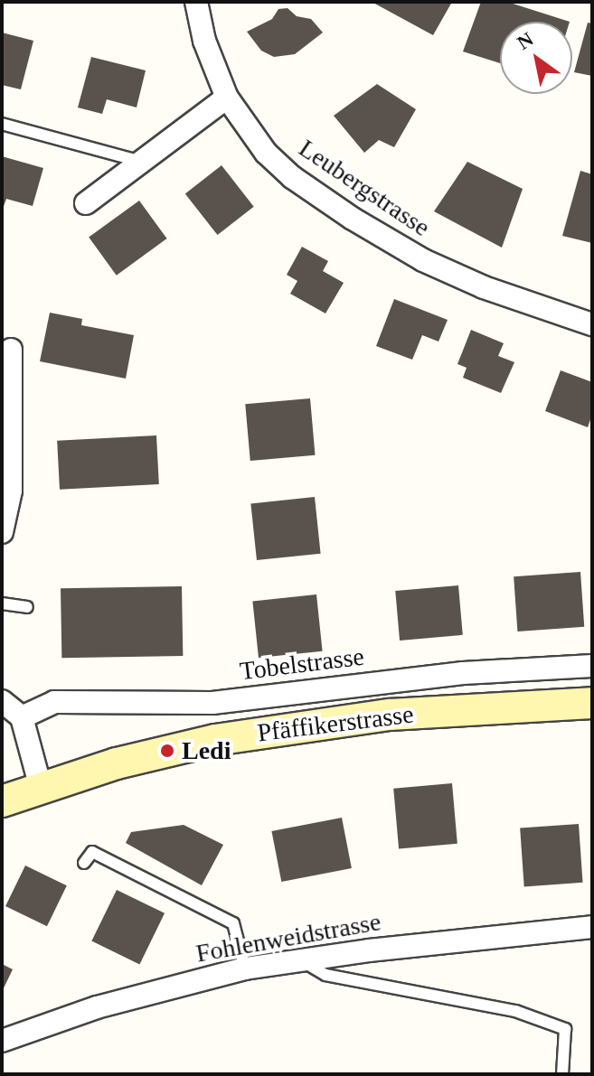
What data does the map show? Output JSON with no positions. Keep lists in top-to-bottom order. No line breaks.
{"streets":{"main road":["Pfäffikerstrasse"],"street":["Leubergstrasse","Tobelstrasse","Fohlenweidstrasse"]},"places":["Ledi"],"north":"top left"}
